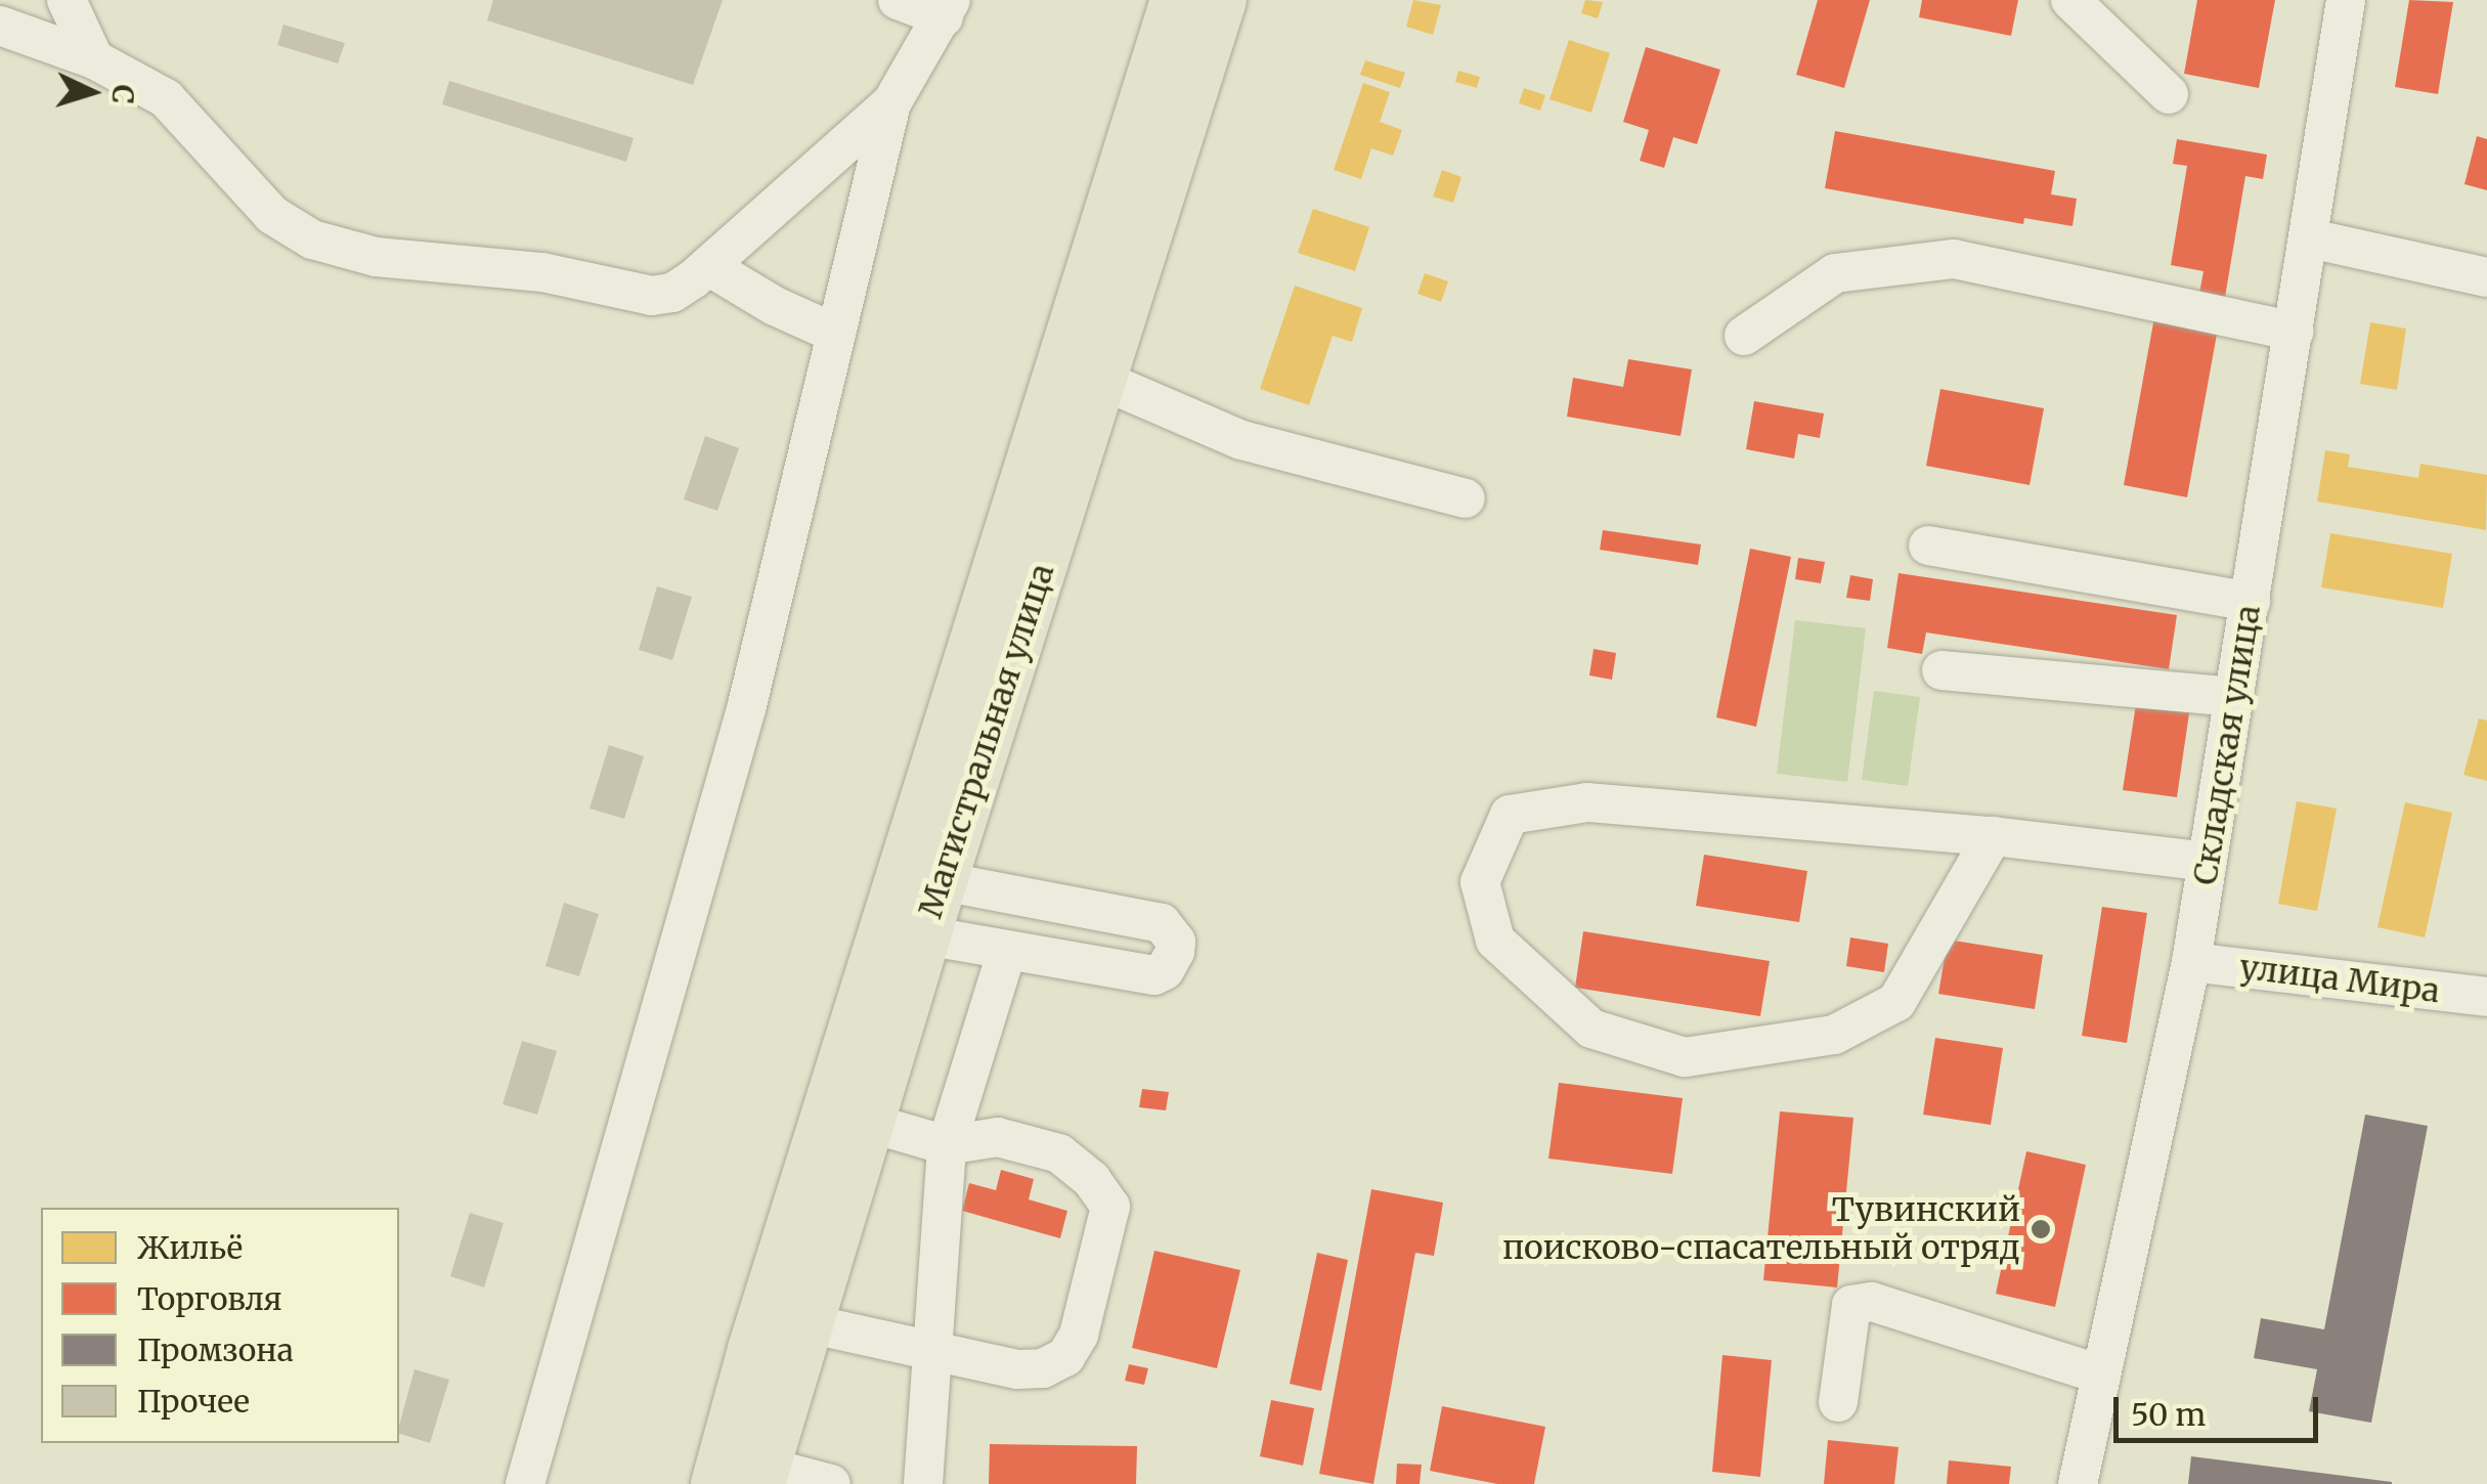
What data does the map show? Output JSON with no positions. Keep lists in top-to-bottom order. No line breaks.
{"streets":{"main road":["Магистральная улица"],"street":["Складская улица","улица Мира"]},"crossings":[["Складская улица","улица Мира"]],"places":["Тувинский поисково-спасательный отряд"],"legend":["Жильё","Торговля","Промзона","Прочее"],"scale_bar":"50 m","north":"right"}
